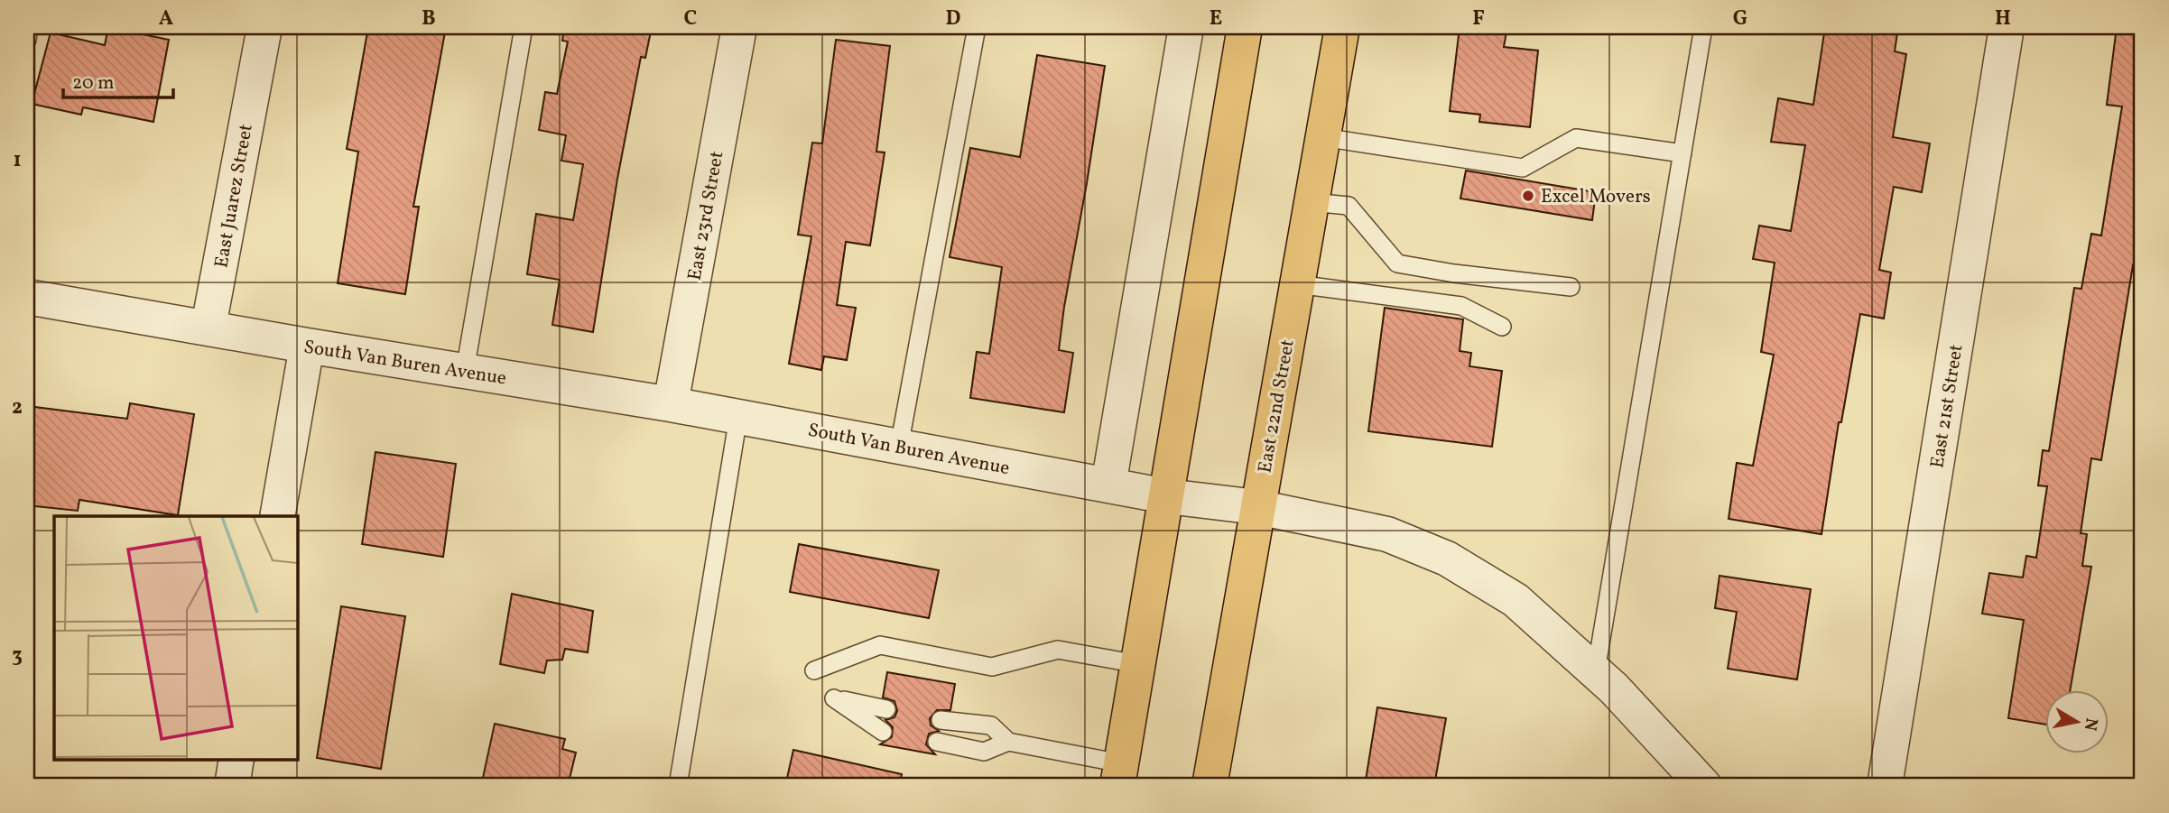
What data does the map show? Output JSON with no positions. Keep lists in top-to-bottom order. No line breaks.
{"streets":{"main road":["East 22nd Street"],"street":["East Juarez Street","East 23rd Street","South Van Buren Avenue","East 21st Street"]},"crossings":[["East Juarez Street","South Van Buren Avenue"],["East 23rd Street","South Van Buren Avenue"],["South Van Buren Avenue","East 22nd Street"]],"places":["Excel Movers"],"scale_bar":"20 m","north":"right","grid":{"columns":["A","B","C","D","E","F","G","H"],"rows":["1","2","3"]}}
